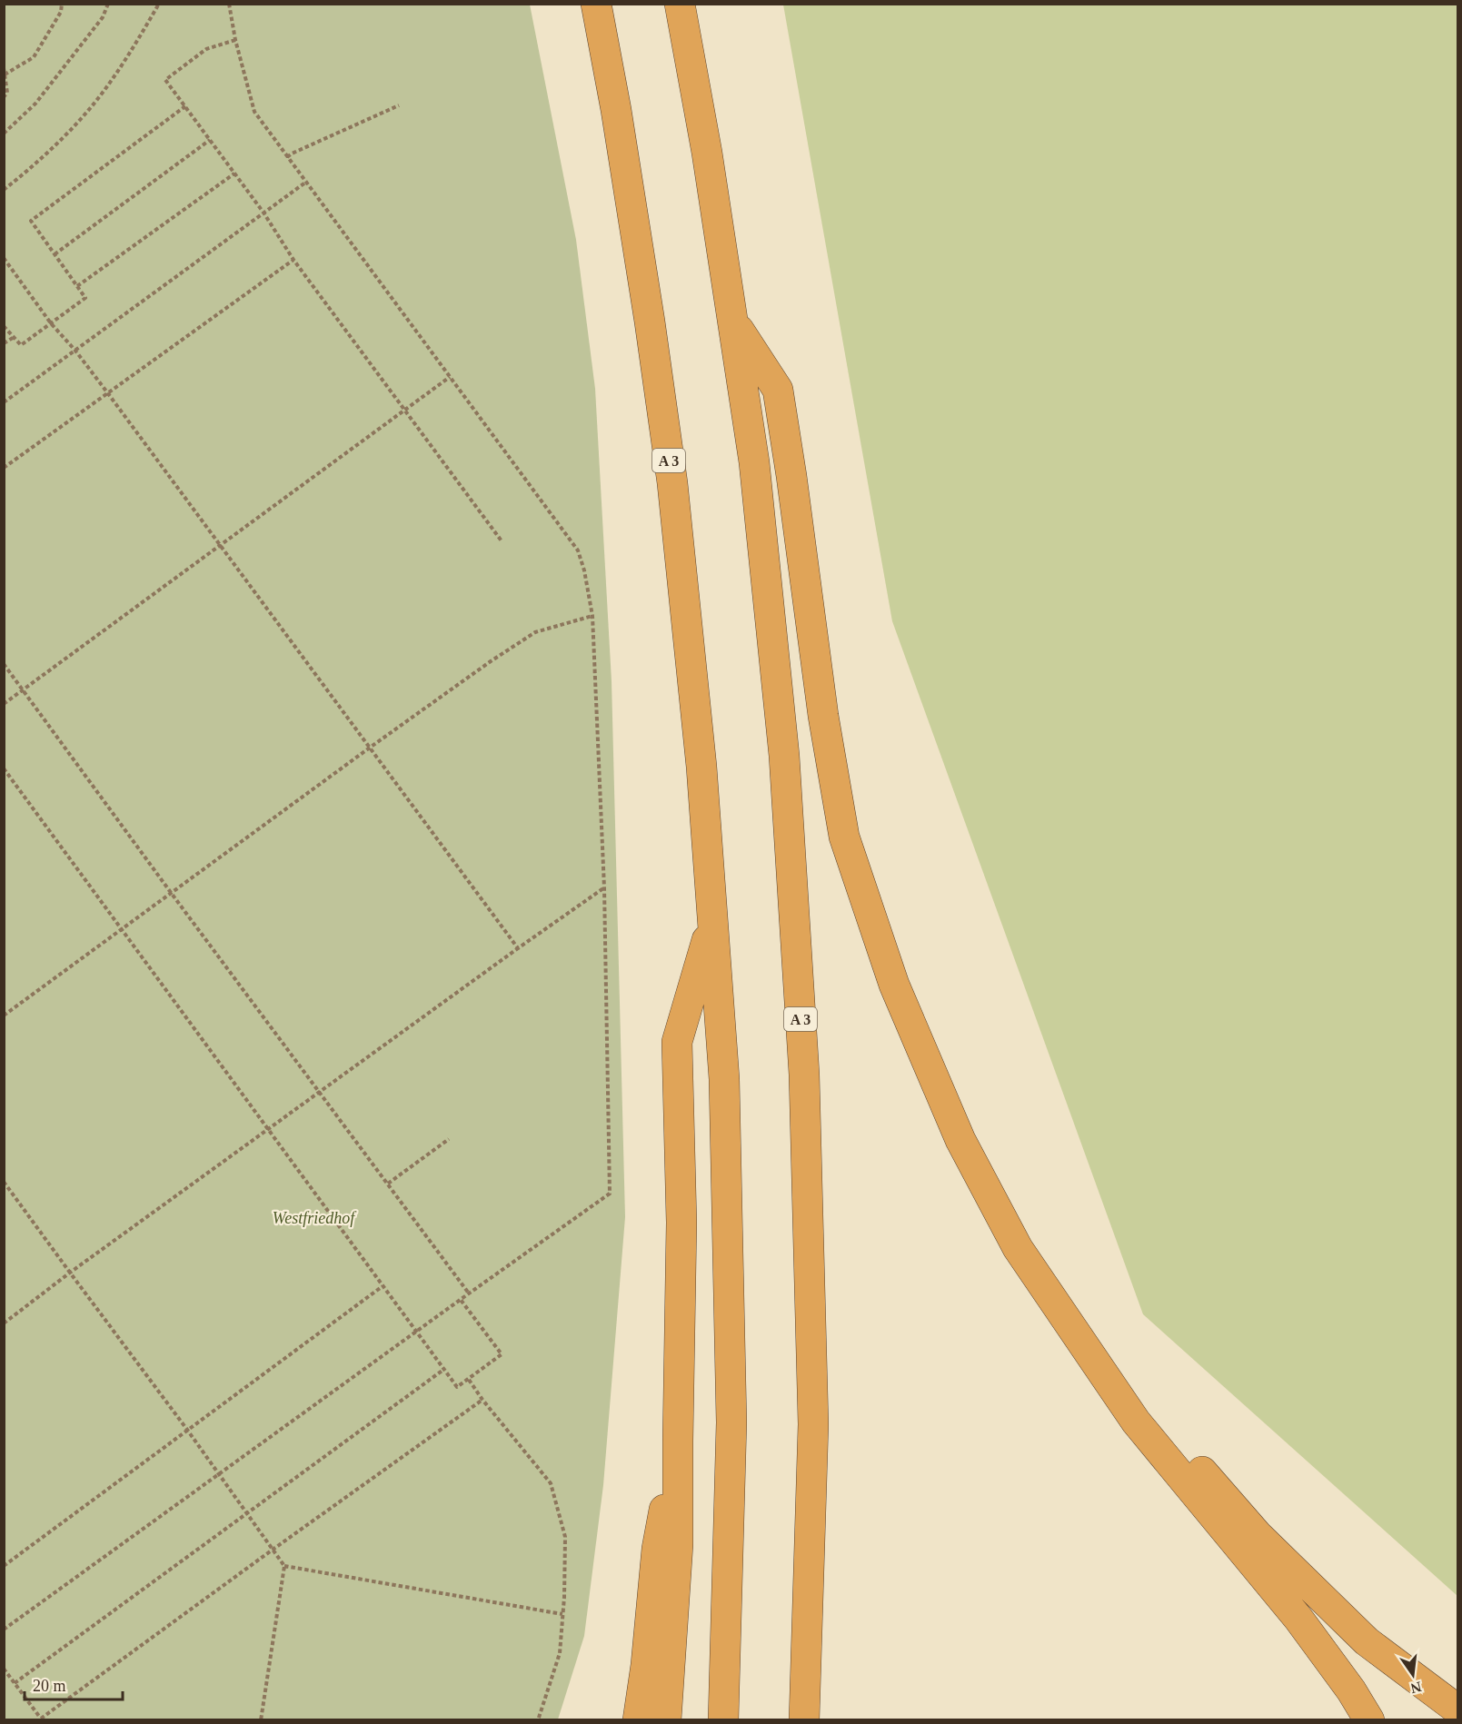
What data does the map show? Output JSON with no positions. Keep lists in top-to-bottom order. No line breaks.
{"streets":{"highway":["A 3"]},"parks":["Westfriedhof"],"scale_bar":"20 m","north":"bottom"}
